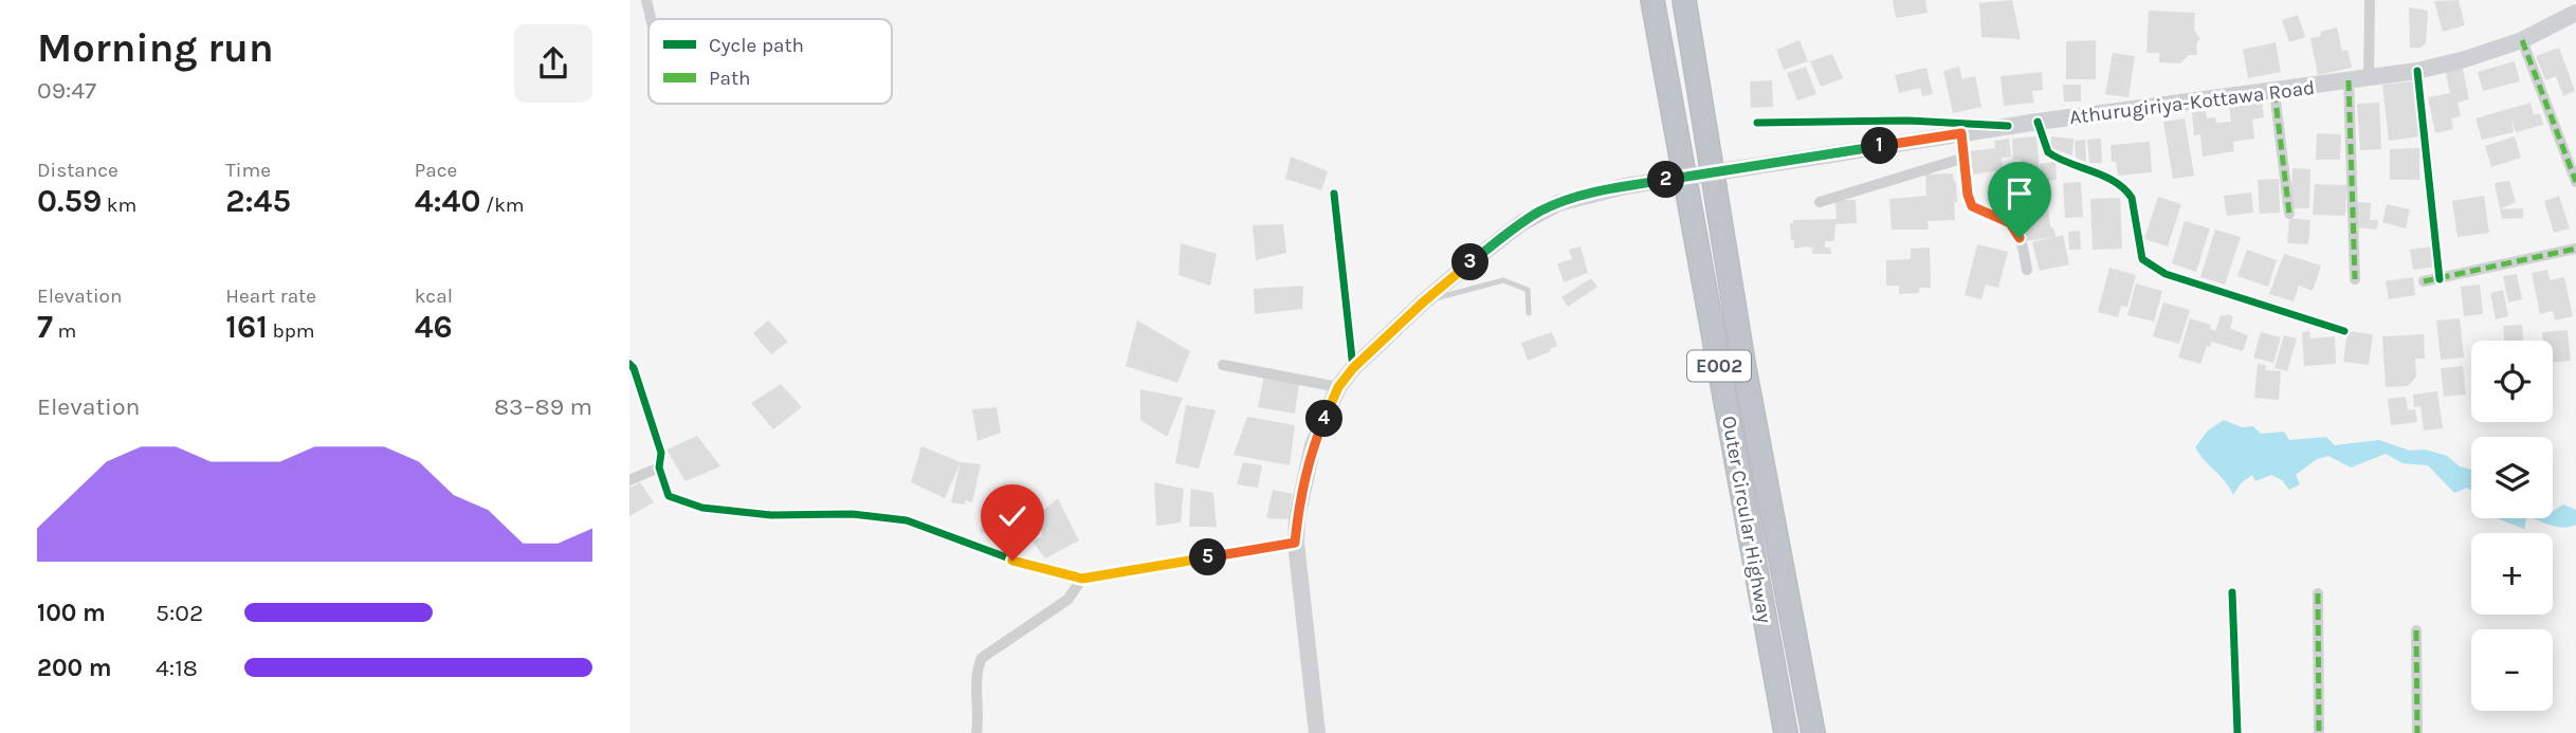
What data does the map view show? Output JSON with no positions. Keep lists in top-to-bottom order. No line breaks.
{"streets":{"highway":["E002","Outer Circular Highway"],"main road":["Athurugiriya-Kottawa Road"]},"legend":["Cycle path","Path"],"page":{"heading":["Morning run","09:47"],"stats":[["Distance","0.59 km"],["Time","2:45"],["Pace","4:40 /km"],["Elevation","7 m"],["Heart rate","161 bpm"],["kcal","46"]],"pins":["1","2","3","4","5"],"map_buttons":["+","−"],"chart":["Elevation","83–89 m"],"list":[{"name":"100 m","note":"5:02"},{"name":"200 m","note":"4:18"}]}}
